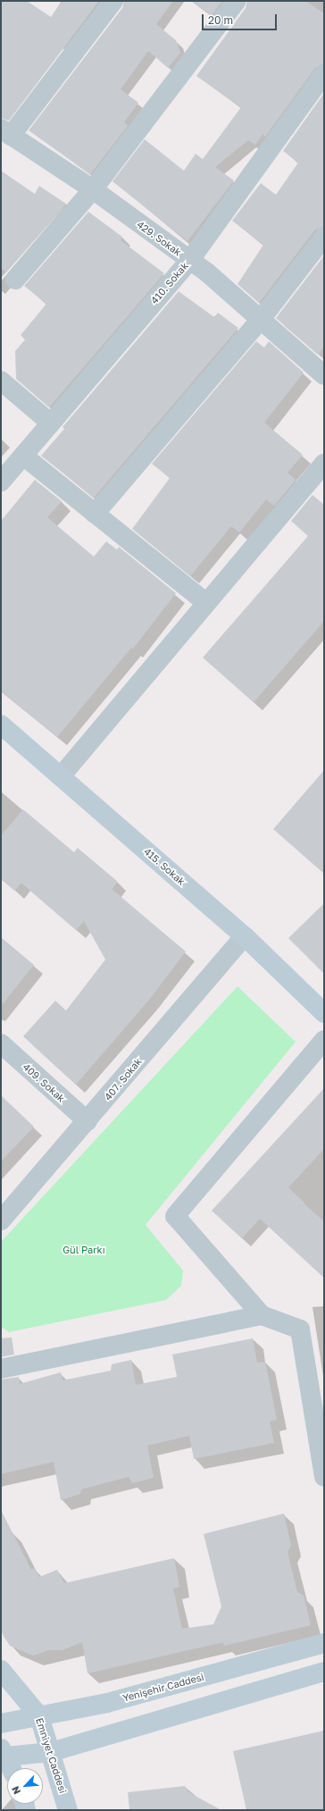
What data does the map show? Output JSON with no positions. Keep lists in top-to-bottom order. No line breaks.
{"streets":{"main road":["415. Sokak","Yenişehir Caddesi","Emniyet Caddesi"],"street":["429. Sokak","410. Sokak","407. Sokak","409. Sokak"]},"crossings":[["429. Sokak","410. Sokak"],["415. Sokak","407. Sokak"],["407. Sokak","409. Sokak"],["Yenişehir Caddesi","Emniyet Caddesi"]],"parks":["Gül Parkı"],"scale_bar":"20 m","north":"bottom left"}
